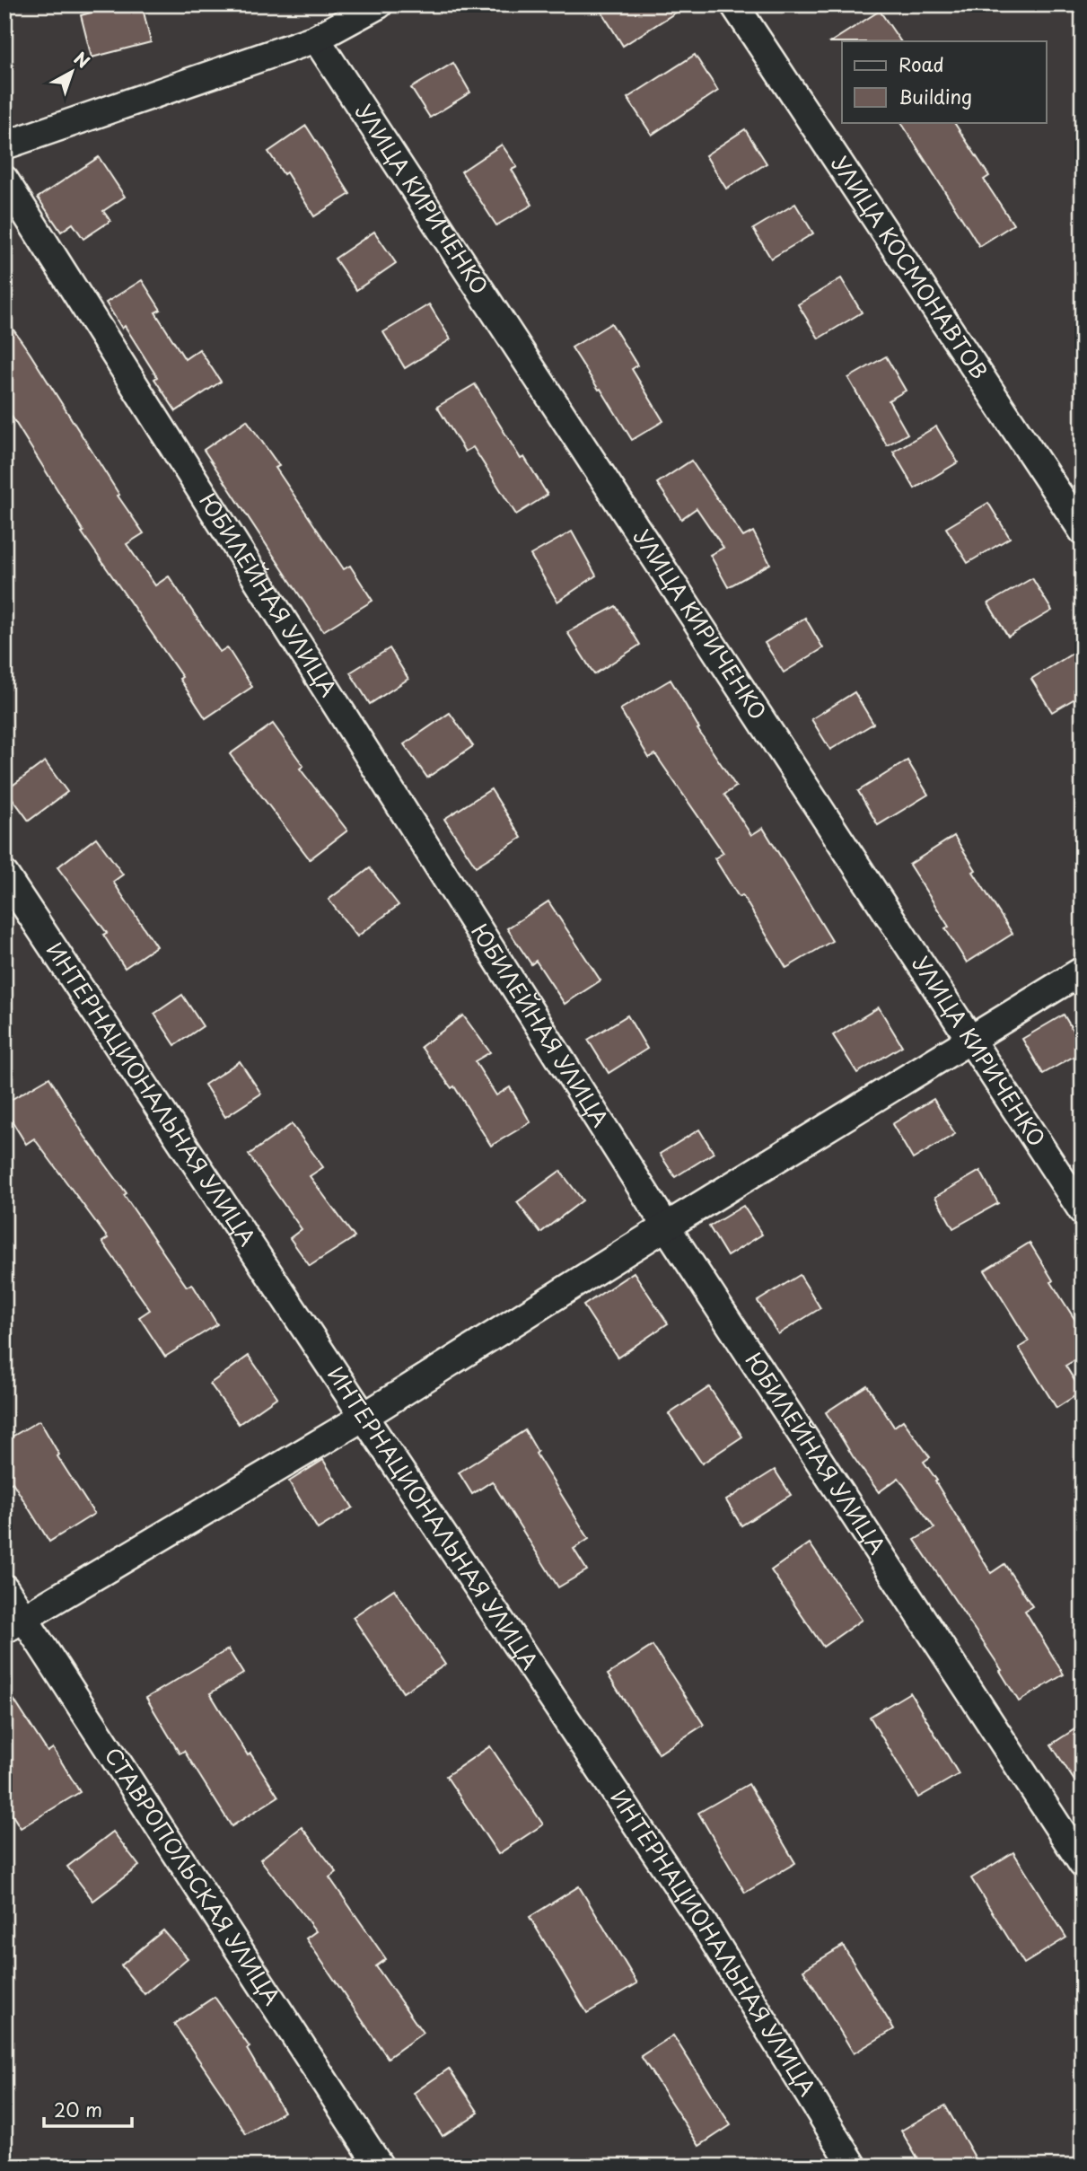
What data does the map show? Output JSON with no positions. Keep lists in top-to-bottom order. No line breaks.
{"streets":{"street":["УЛИЦА КИРИЧЕНКО","УЛИЦА КОСМОНАВТОВ","ЮБИЛЕЙНАЯ УЛИЦА","ИНТЕРНАЦИОНАЛЬНАЯ УЛИЦА","СТАВРОПОЛЬСКАЯ УЛИЦА"]},"legend":["Road","Building"],"scale_bar":"20 m","north":"top right"}
